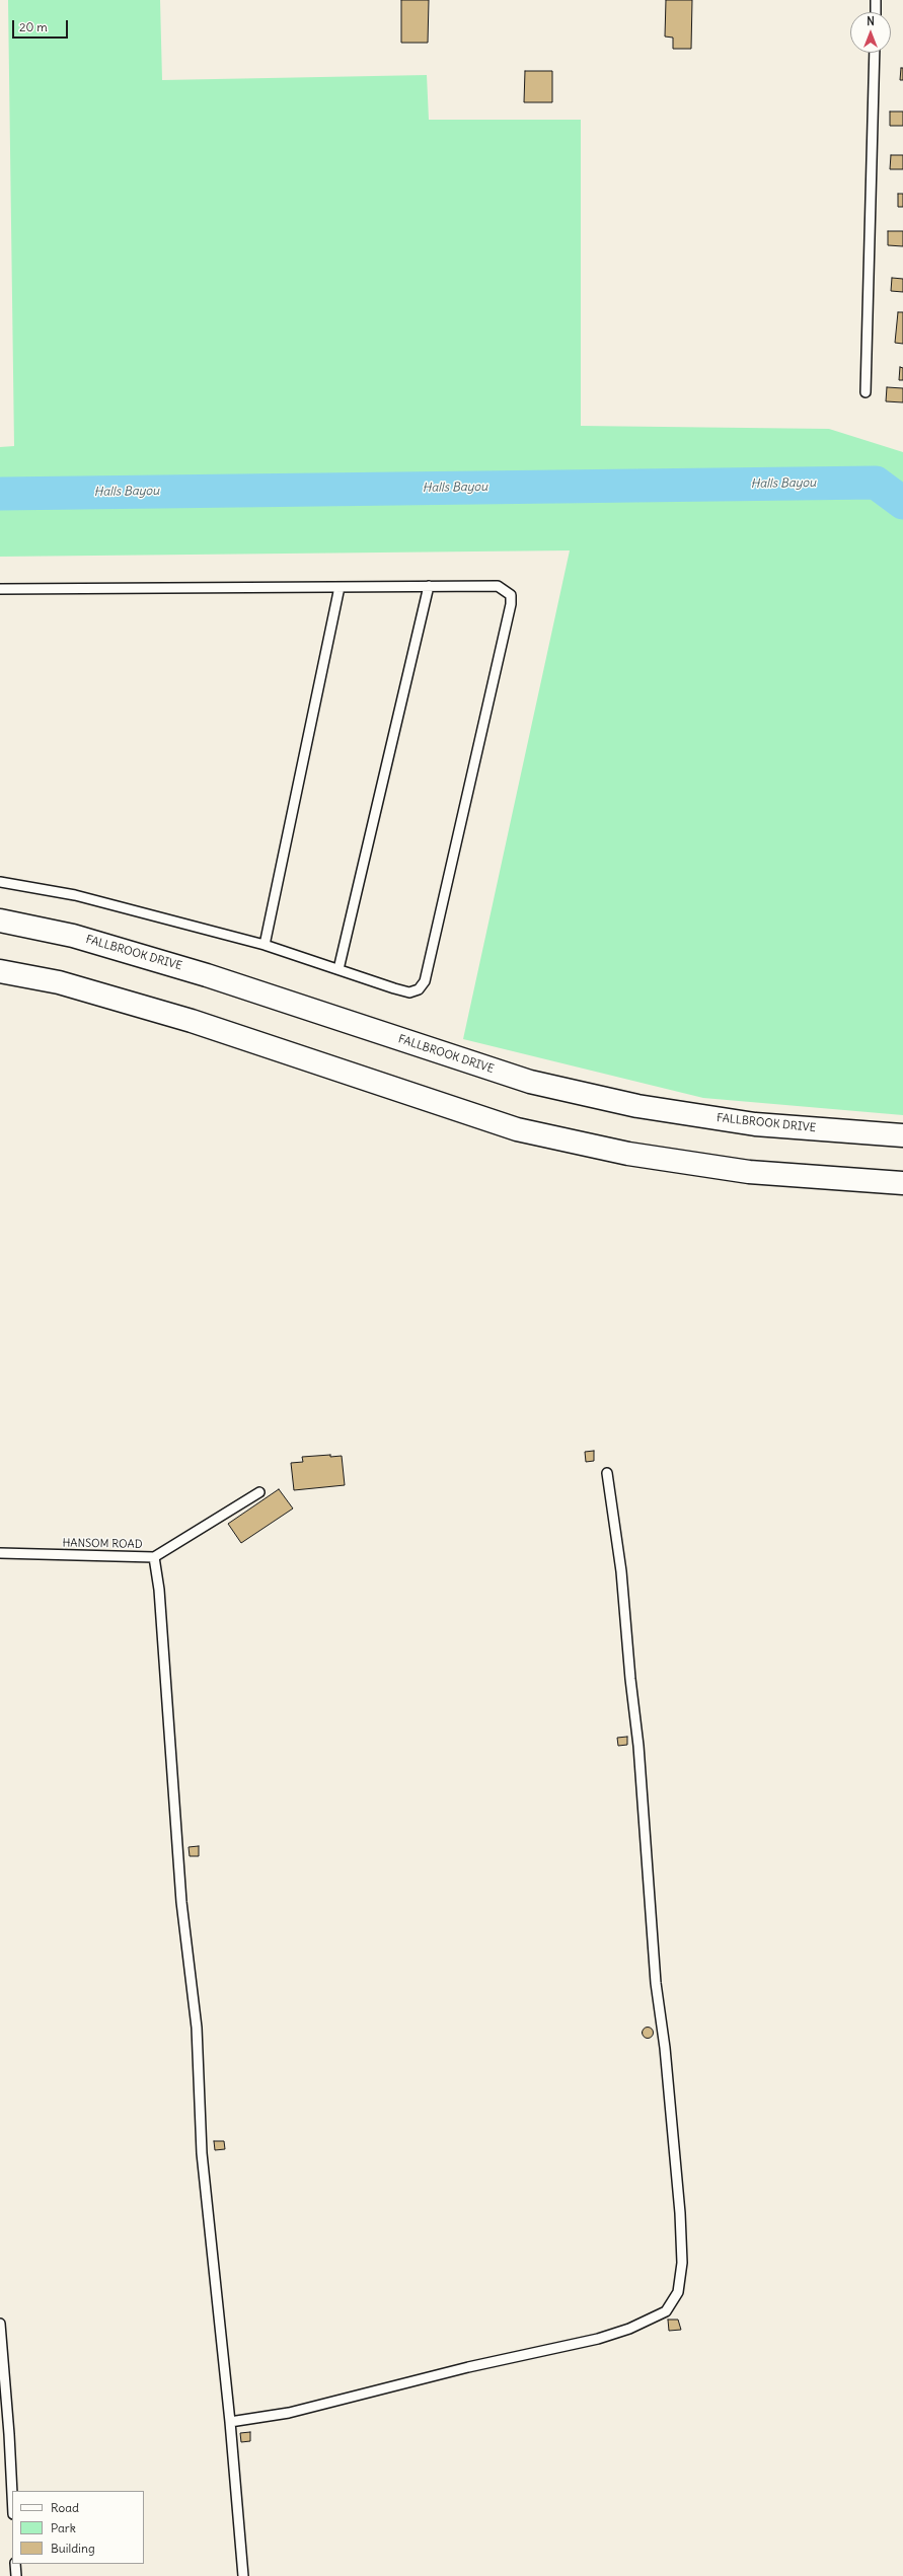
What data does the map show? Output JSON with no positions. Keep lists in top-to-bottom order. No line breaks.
{"streets":{"main road":["FALLBROOK DRIVE"],"lane":["HANSOM ROAD"]},"water":["Halls Bayou"],"legend":["Road","Park","Building"],"scale_bar":"20 m","north":"top"}
